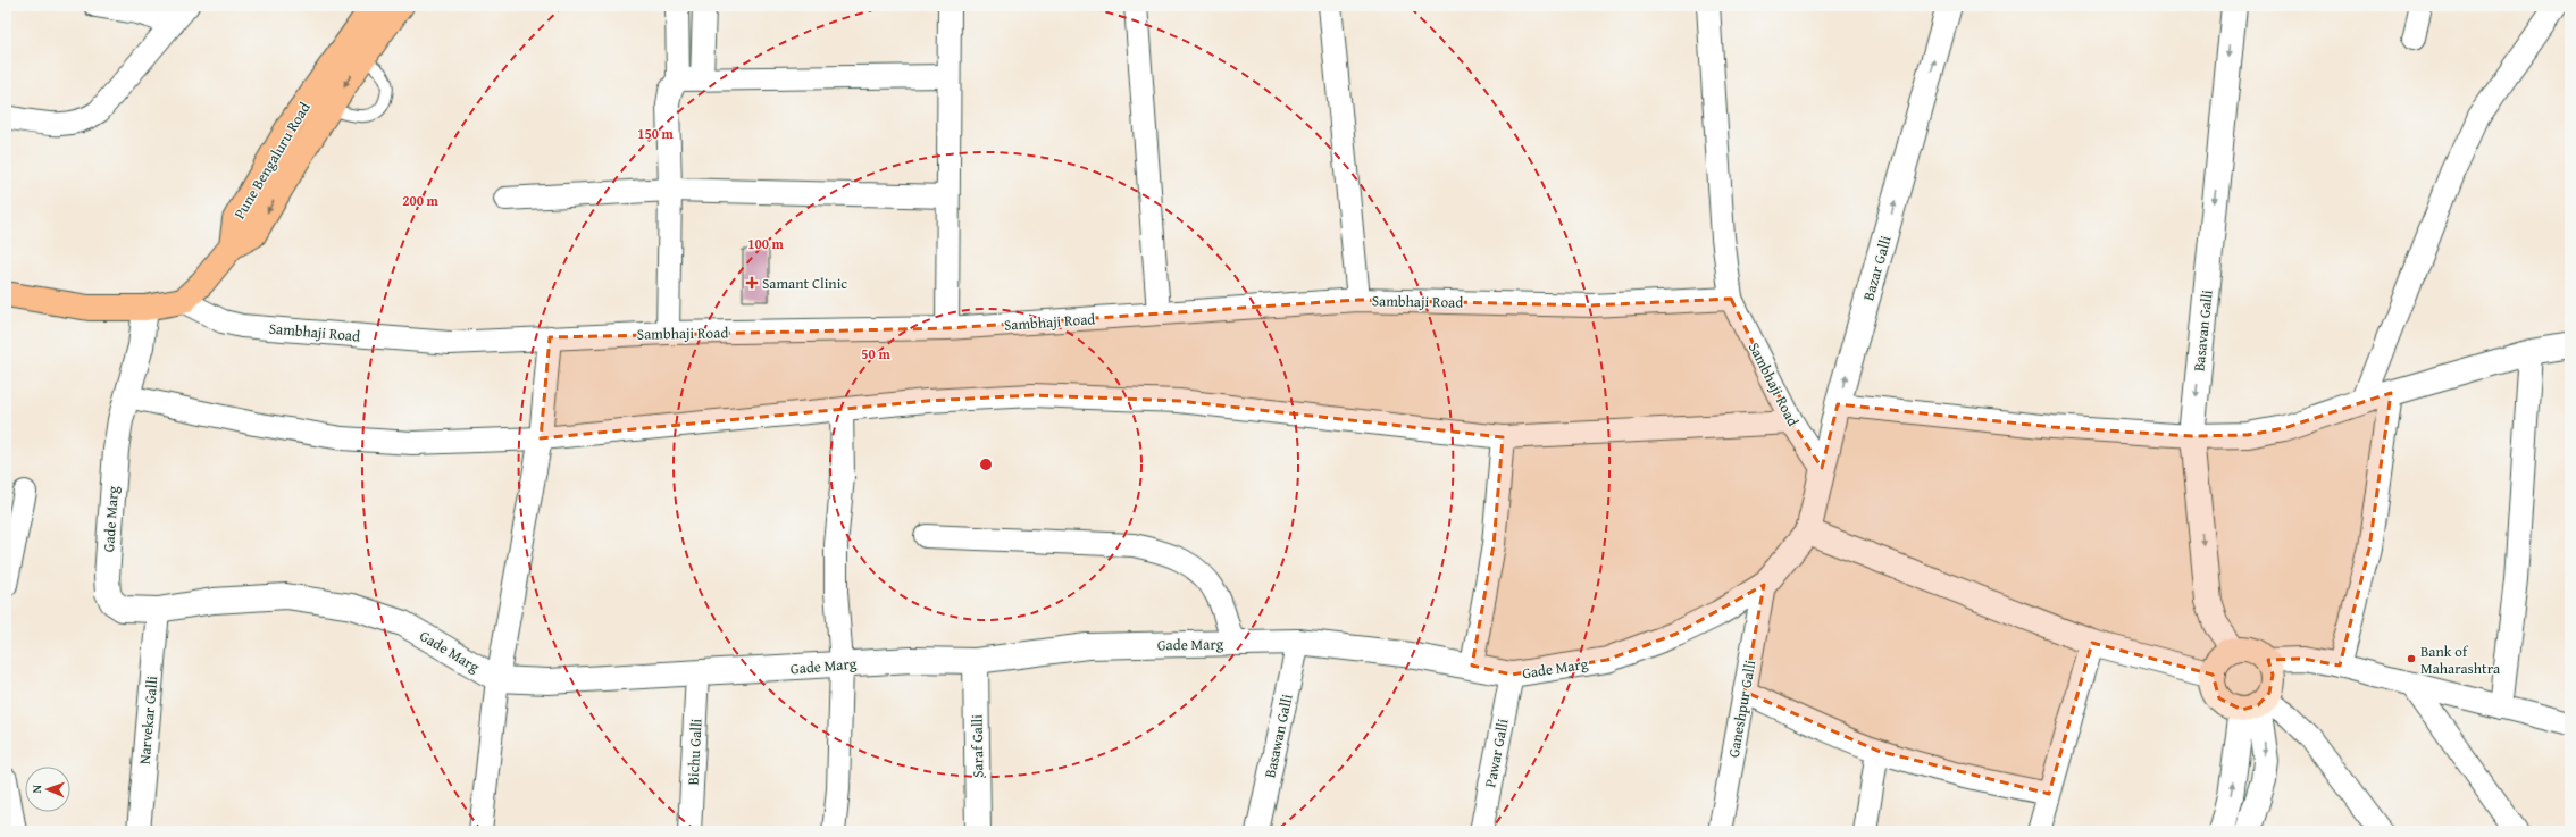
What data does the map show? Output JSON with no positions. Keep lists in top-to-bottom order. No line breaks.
{"streets":{"main road":["Pune Bengaluru Road"],"street":["Bazar Galli","Sambhaji Road","Basavan Galli","Gade Marg","Ganeshpur Galli","Narvekar Galli","Basawan Galli","Saraf Galli","Bichu Galli","Pawar Galli"]},"crossings":[["Bazar Galli","Sambhaji Road"],["Bazar Galli","Gade Marg"],["Gade Marg","Ganeshpur Galli"],["Gade Marg","Narvekar Galli"],["Gade Marg","Basawan Galli"],["Gade Marg","Saraf Galli"],["Gade Marg","Bichu Galli"],["Gade Marg","Pawar Galli"]],"places":{"health":["Samant Clinic"],"other":["Bank of Maharashtra"]},"north":"left","rings":["150 m","200 m","100 m","50 m"]}
